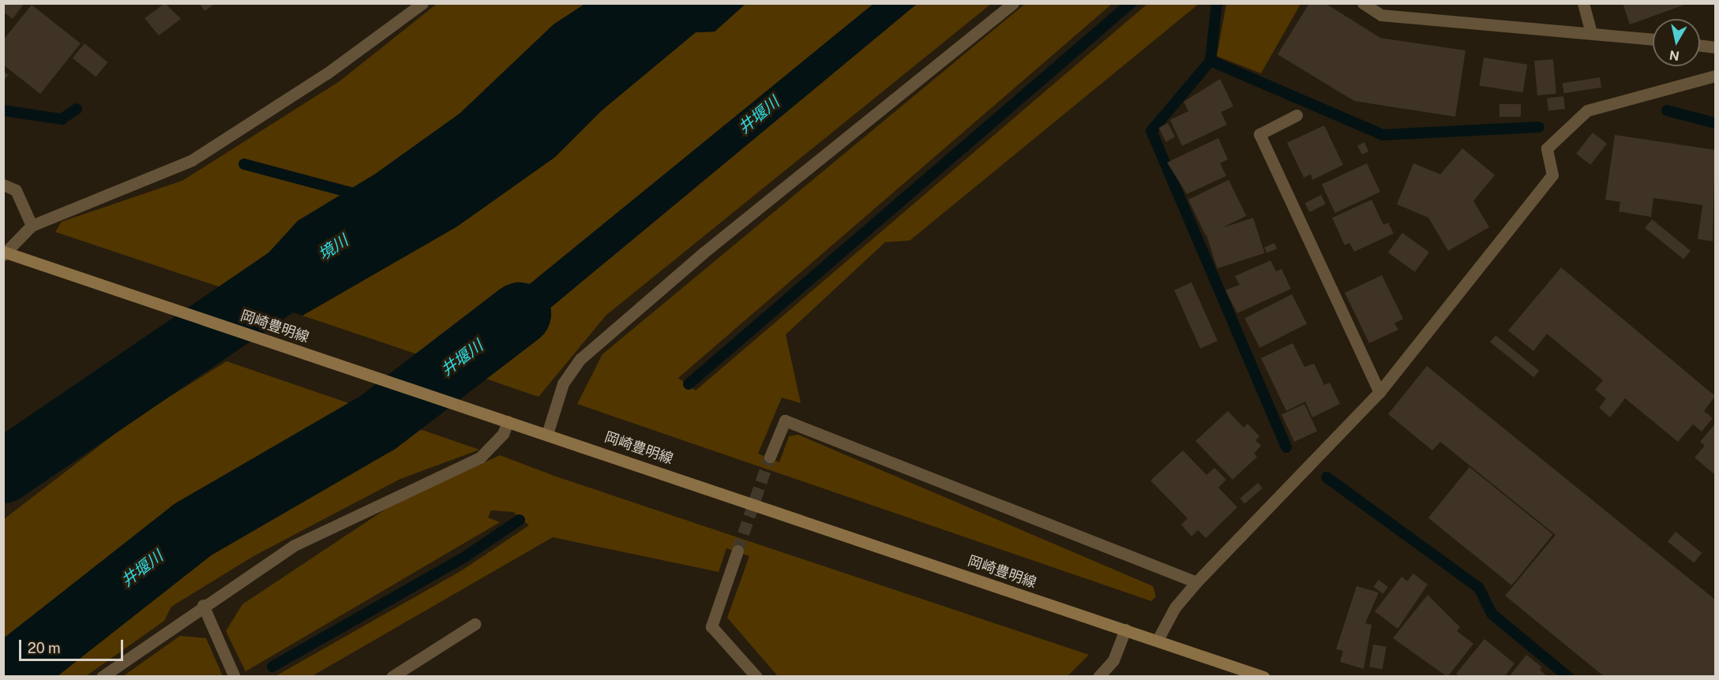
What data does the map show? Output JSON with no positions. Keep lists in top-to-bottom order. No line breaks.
{"streets":{"main road":["岡崎豊明線"]},"water":["井堰川","境川"],"scale_bar":"20 m","north":"bottom"}
